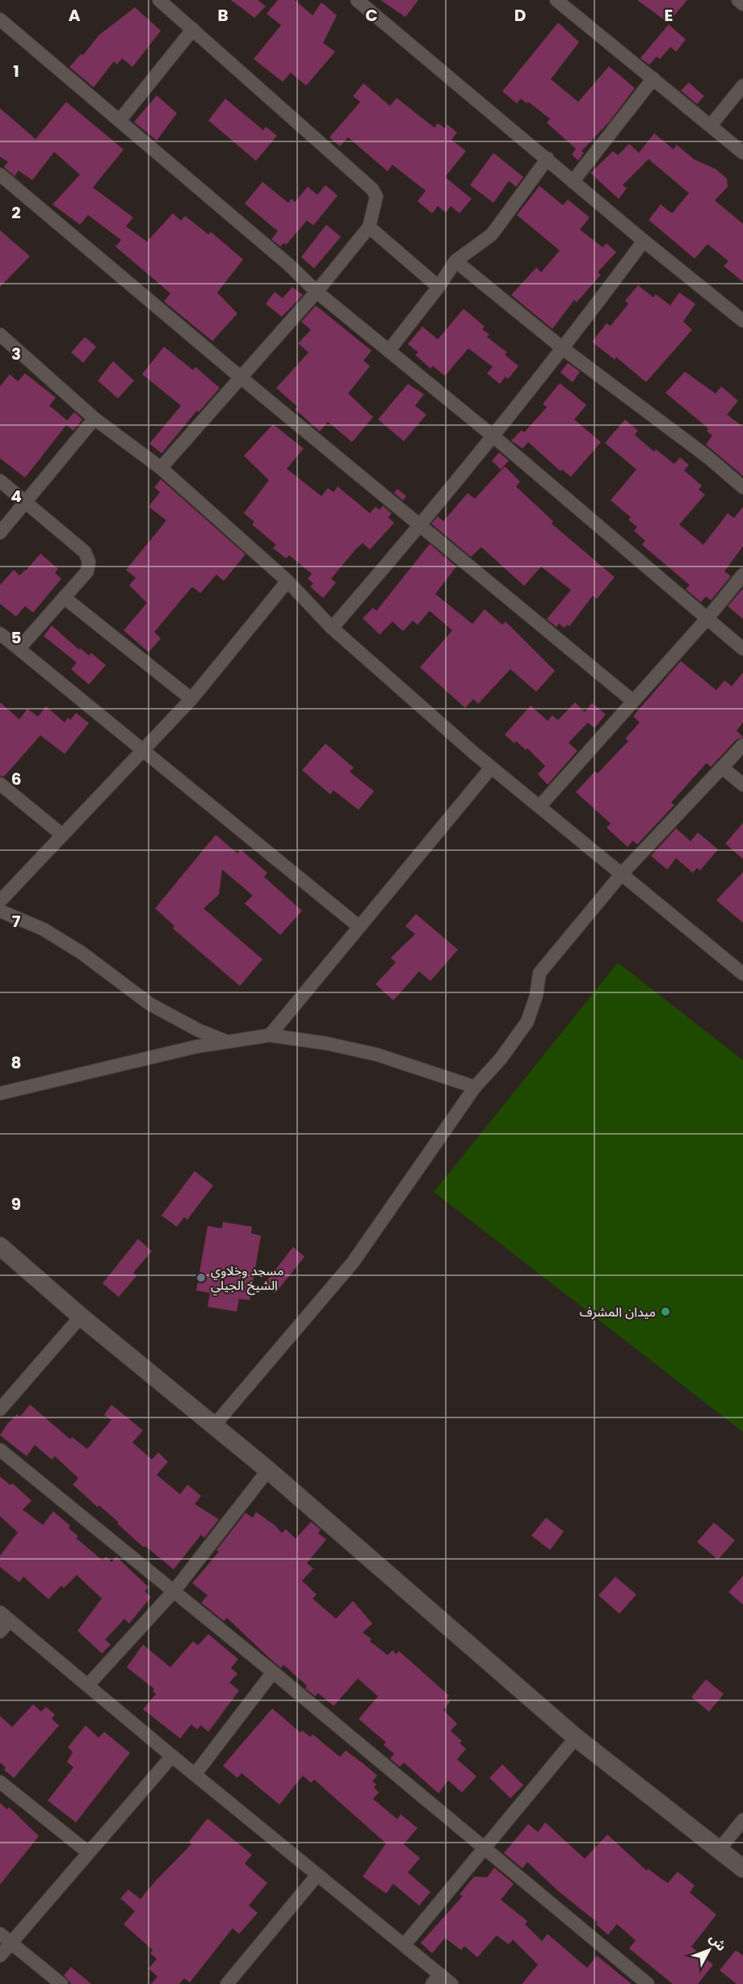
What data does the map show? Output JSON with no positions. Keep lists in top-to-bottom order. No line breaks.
{"places":["مسجد وخلاوي الشيخ الجيلي","ميدان المشرف"],"north":"top right","grid":{"columns":["A","B","C","D","E"],"rows":["1","2","3","4","5","6","7","8","9"]}}
